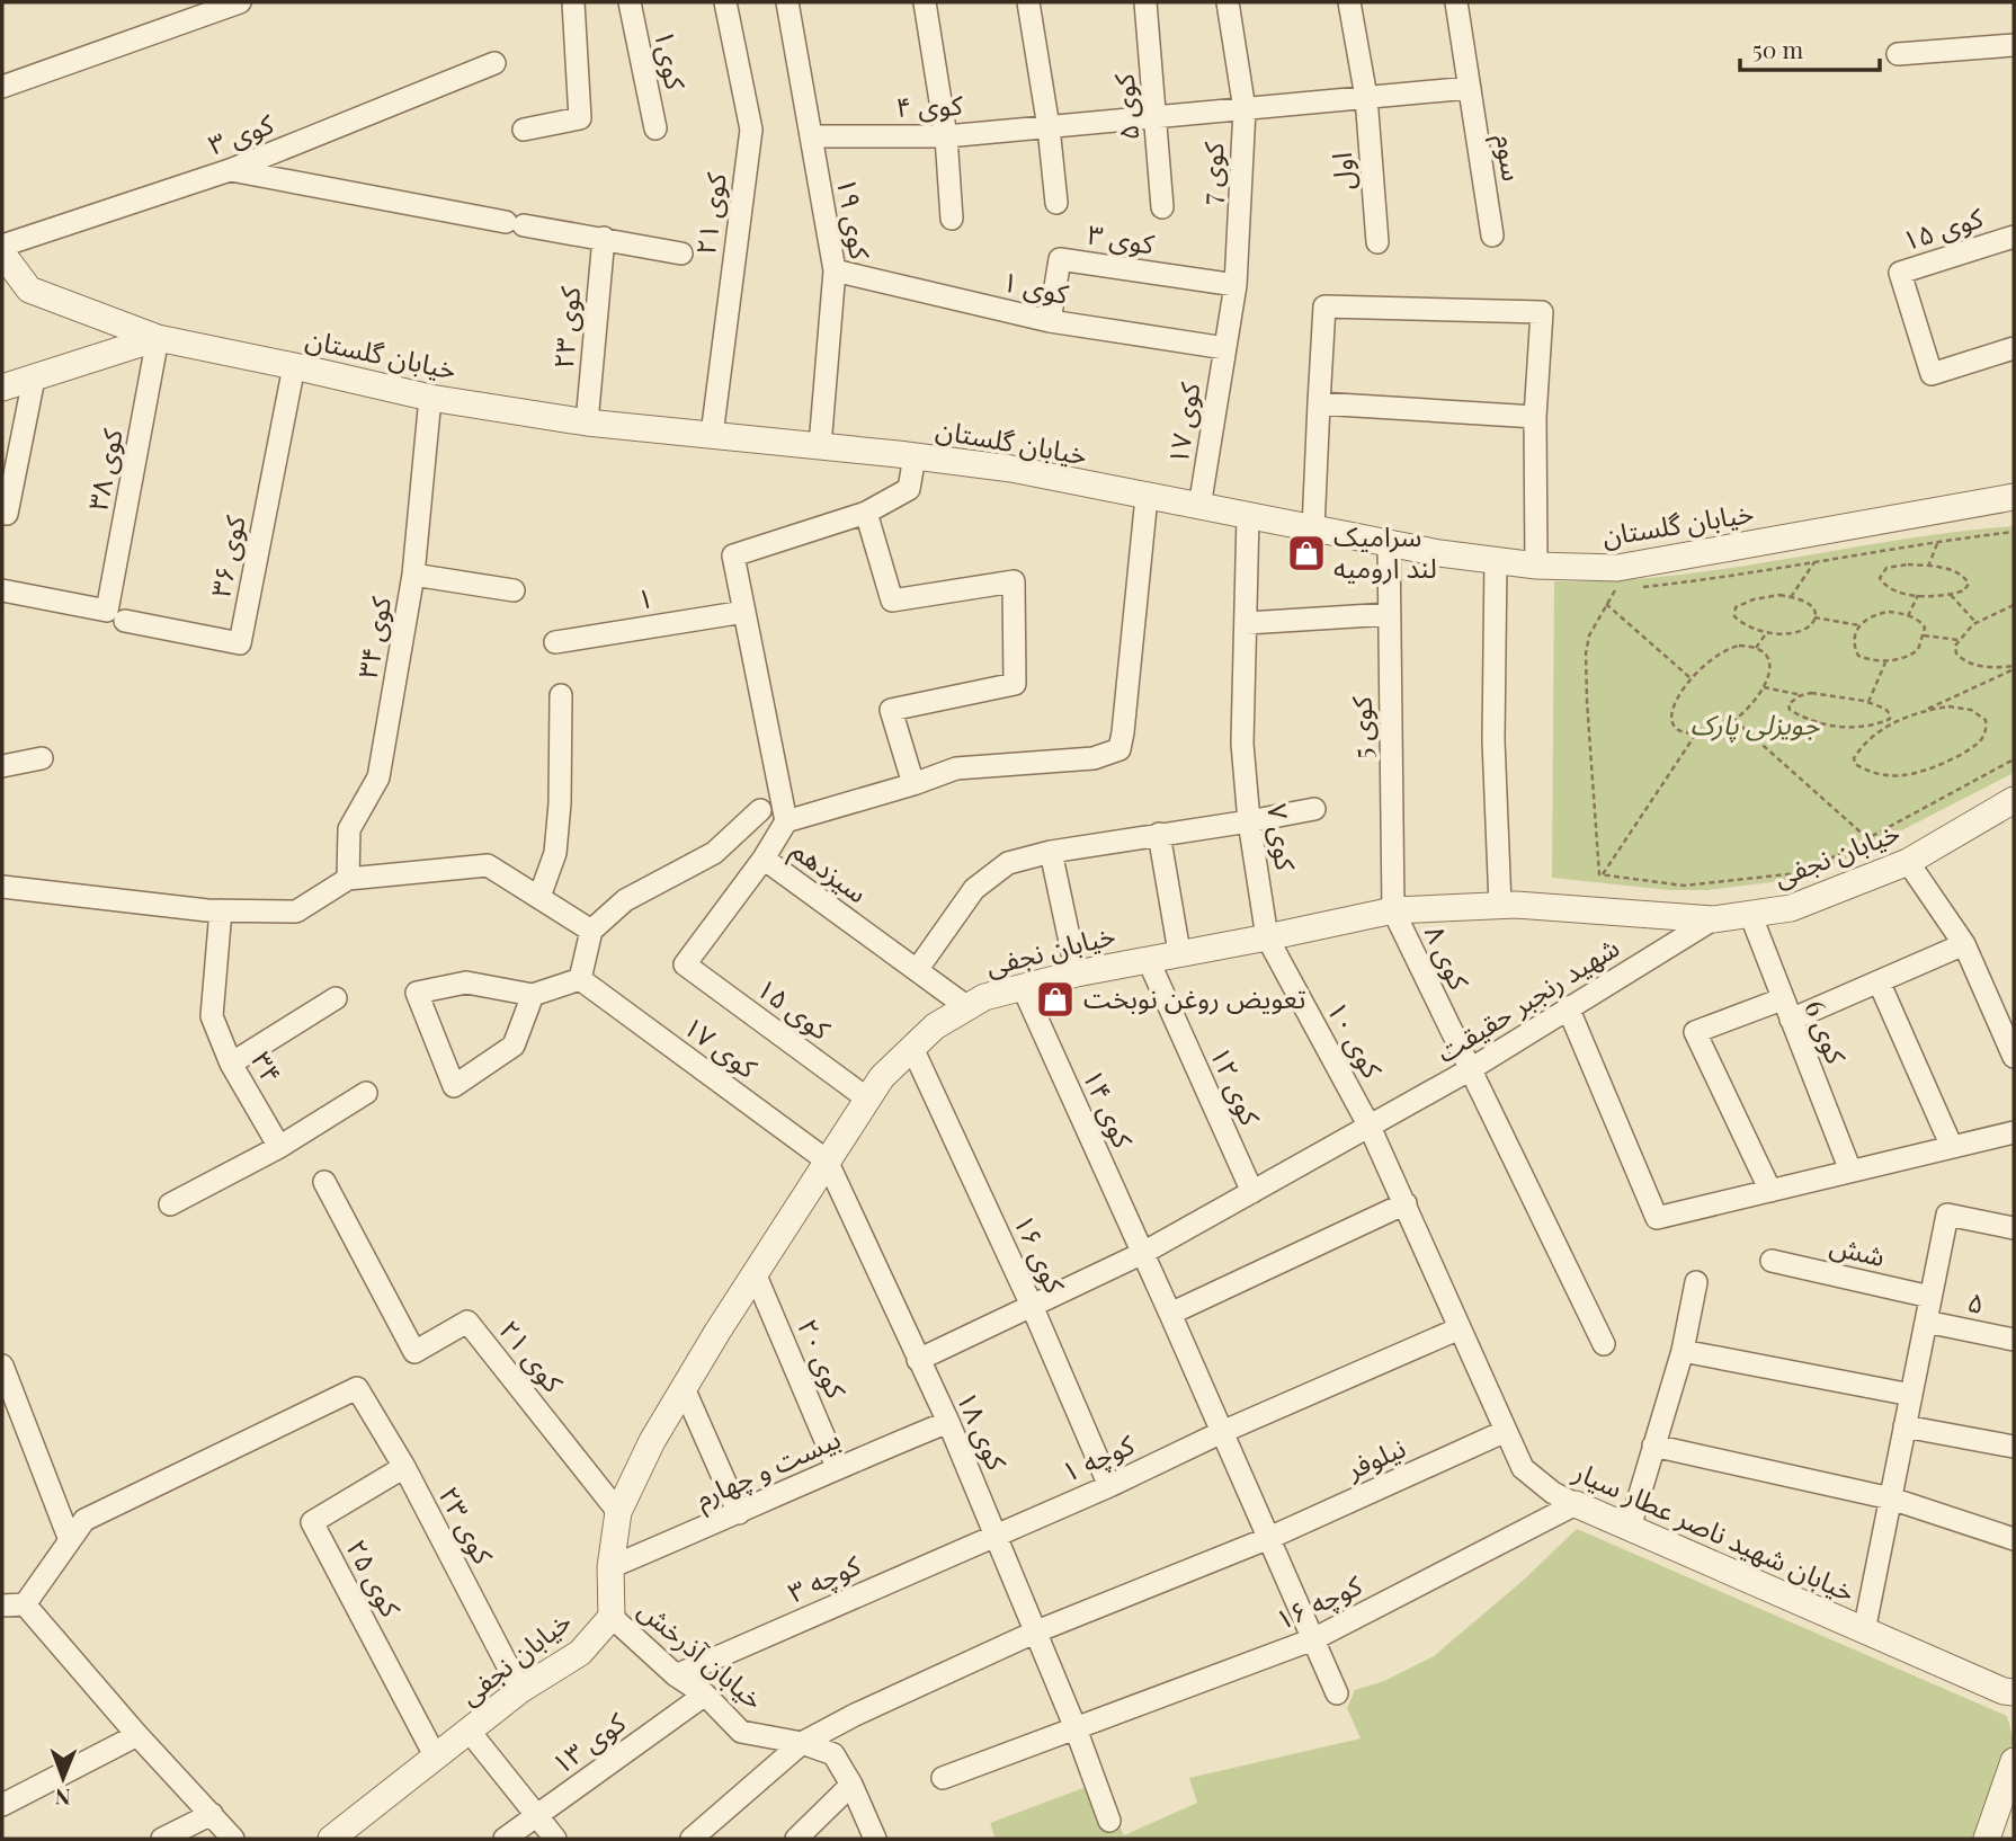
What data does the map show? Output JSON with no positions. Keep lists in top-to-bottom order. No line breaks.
{"streets":{"street":["کوی۱","کوی ۴","کوی ۵","کوی ۳","سوم","اول","کوی 7","کوی ۲۱","کوی ۱۹","کوی ۱۵","کوی ۱","کوی ۲۳","خیابان گلستان","کوی ۱۷","کوی ۳۸","کوی ۳۶","۱","کوی ۳۴","کوی 5","کوی ۷","خیابان نجفی","سیزدهم","کوی ۸","شهید رنجبر حقیقت","کوی 6","کوی ۱۰","۳۴","کوی ۱۲","کوی ۱۴","شش","کوی ۱۶","۵","کوی ۲۰","کوی ۱۸","کوچه ۱","نیلوفر","بیست و چهارم","خیابان شهید ناصر عطار سیار","کوی ۲۵","کوچه ۳","کوچه ۱۶","خیابان آذرخش","کوی ۱۳"]},"crossings":[["کوی ۴","کوی ۵"],["کوی ۴","سوم"],["کوی ۴","اول"],["کوی ۴","کوی 7"],["کوی ۴","کوی ۱۹"],["کوی ۳","کوی 7"],["کوی ۳","کوی ۱"],["کوی 7","کوی ۱"],["کوی 7","کوی ۱۷"],["کوی ۲۱","خیابان گلستان"],["کوی ۲۱","خیابان نجفی"],["کوی ۱۹","کوی ۱"],["کوی ۱۹","خیابان گلستان"],["کوی ۱۵","خیابان نجفی"],["کوی ۱۵","سیزدهم"],["کوی ۱","کوی ۱۷"],["کوی ۲۳","خیابان گلستان"],["کوی ۲۳","خیابان نجفی"],["کوی ۲۳","کوی ۲۵"],["خیابان گلستان","کوی ۱۷"],["خیابان گلستان","کوی ۳۸"],["خیابان گلستان","کوی ۳۶"],["خیابان گلستان","کوی ۳۴"],["خیابان گلستان","کوی 5"],["خیابان گلستان","کوی ۷"],["کوی ۱۷","خیابان نجفی"],["کوی ۱۷","کوی ۱۸"],["کوی ۳۸","کوی ۳۶"],["کوی 5","خیابان نجفی"],["کوی 5","کوی ۸"],["کوی ۷","خیابان نجفی"],["کوی ۷","کوی ۱۰"],["خیابان نجفی","سیزدهم"],["خیابان نجفی","کوی ۸"],["خیابان نجفی","شهید رنجبر حقیقت"],["خیابان نجفی","کوی 6"],["خیابان نجفی","کوی ۱۰"],["خیابان نجفی","کوی ۱۲"],["خیابان نجفی","کوی ۱۴"],["خیابان نجفی","کوی ۱۶"],["خیابان نجفی","کوی ۲۰"],["خیابان نجفی","کوی ۱۸"],["خیابان نجفی","بیست و چهارم"],["خیابان نجفی","کوی ۲۵"],["خیابان نجفی","خیابان آذرخش"],["کوی ۸","شهید رنجبر حقیقت"],["شهید رنجبر حقیقت","کوی ۱۰"],["شهید رنجبر حقیقت","کوی ۱۲"],["شهید رنجبر حقیقت","کوی ۱۴"],["شهید رنجبر حقیقت","کوی ۱۶"],["شهید رنجبر حقیقت","کوی ۱۸"],["شهید رنجبر حقیقت","خیابان شهید ناصر عطار سیار"],["کوی ۱۰","خیابان شهید ناصر عطار سیار"],["کوی ۱۴","کوچه ۱"],["کوی ۱۴","نیلوفر"],["کوی ۱۴","کوچه ۱۶"],["کوی ۱۶","کوچه ۱"],["کوی ۲۰","بیست و چهارم"],["کوی ۱۸","کوچه ۱"],["کوی ۱۸","نیلوفر"],["کوی ۱۸","بیست و چهارم"],["کوی ۱۸","کوچه ۳"],["کوی ۱۸","کوچه ۱۶"],["کوچه ۱","خیابان شهید ناصر عطار سیار"],["کوچه ۱","کوچه ۳"],["نیلوفر","خیابان شهید ناصر عطار سیار"],["نیلوفر","خیابان آذرخش"],["خیابان شهید ناصر عطار سیار","کوچه ۱۶"],["کوچه ۳","خیابان آذرخش"],["خیابان آذرخش","کوی ۱۳"]],"parks":["جویزلی پارک"],"places":{"shop":["سرامیک لند ارومیه","تعویض روغن نوبخت"]},"scale_bar":"50 m","north":"bottom"}
